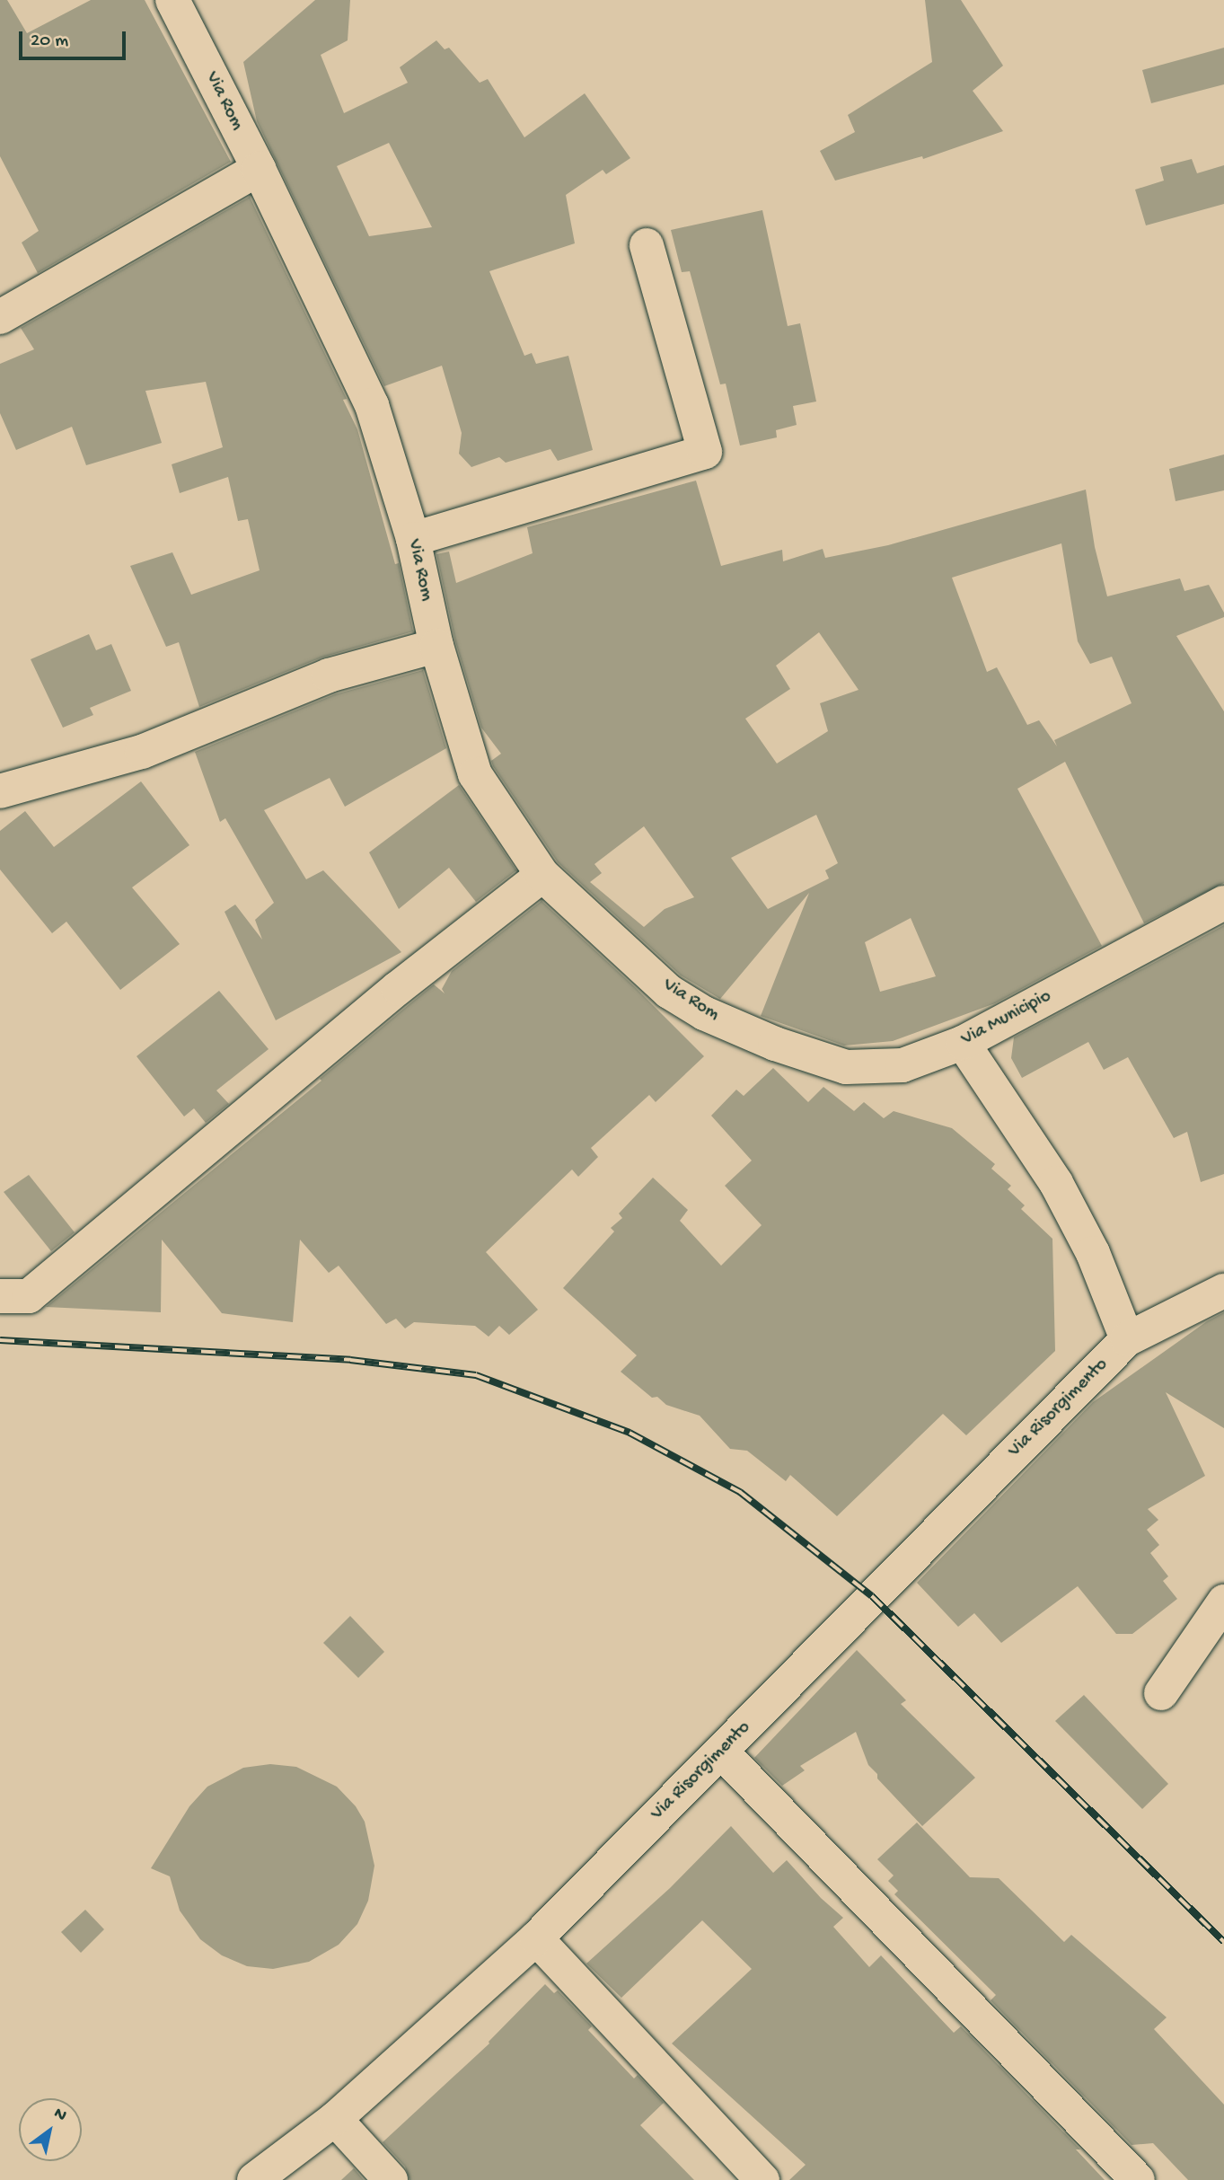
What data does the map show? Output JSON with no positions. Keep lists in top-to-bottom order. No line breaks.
{"streets":{"street":["Via Rom","Via Municipio","Via Risorgimento"]},"crossings":[["Via Rom","Via Municipio"]],"scale_bar":"20 m","north":"top right"}
